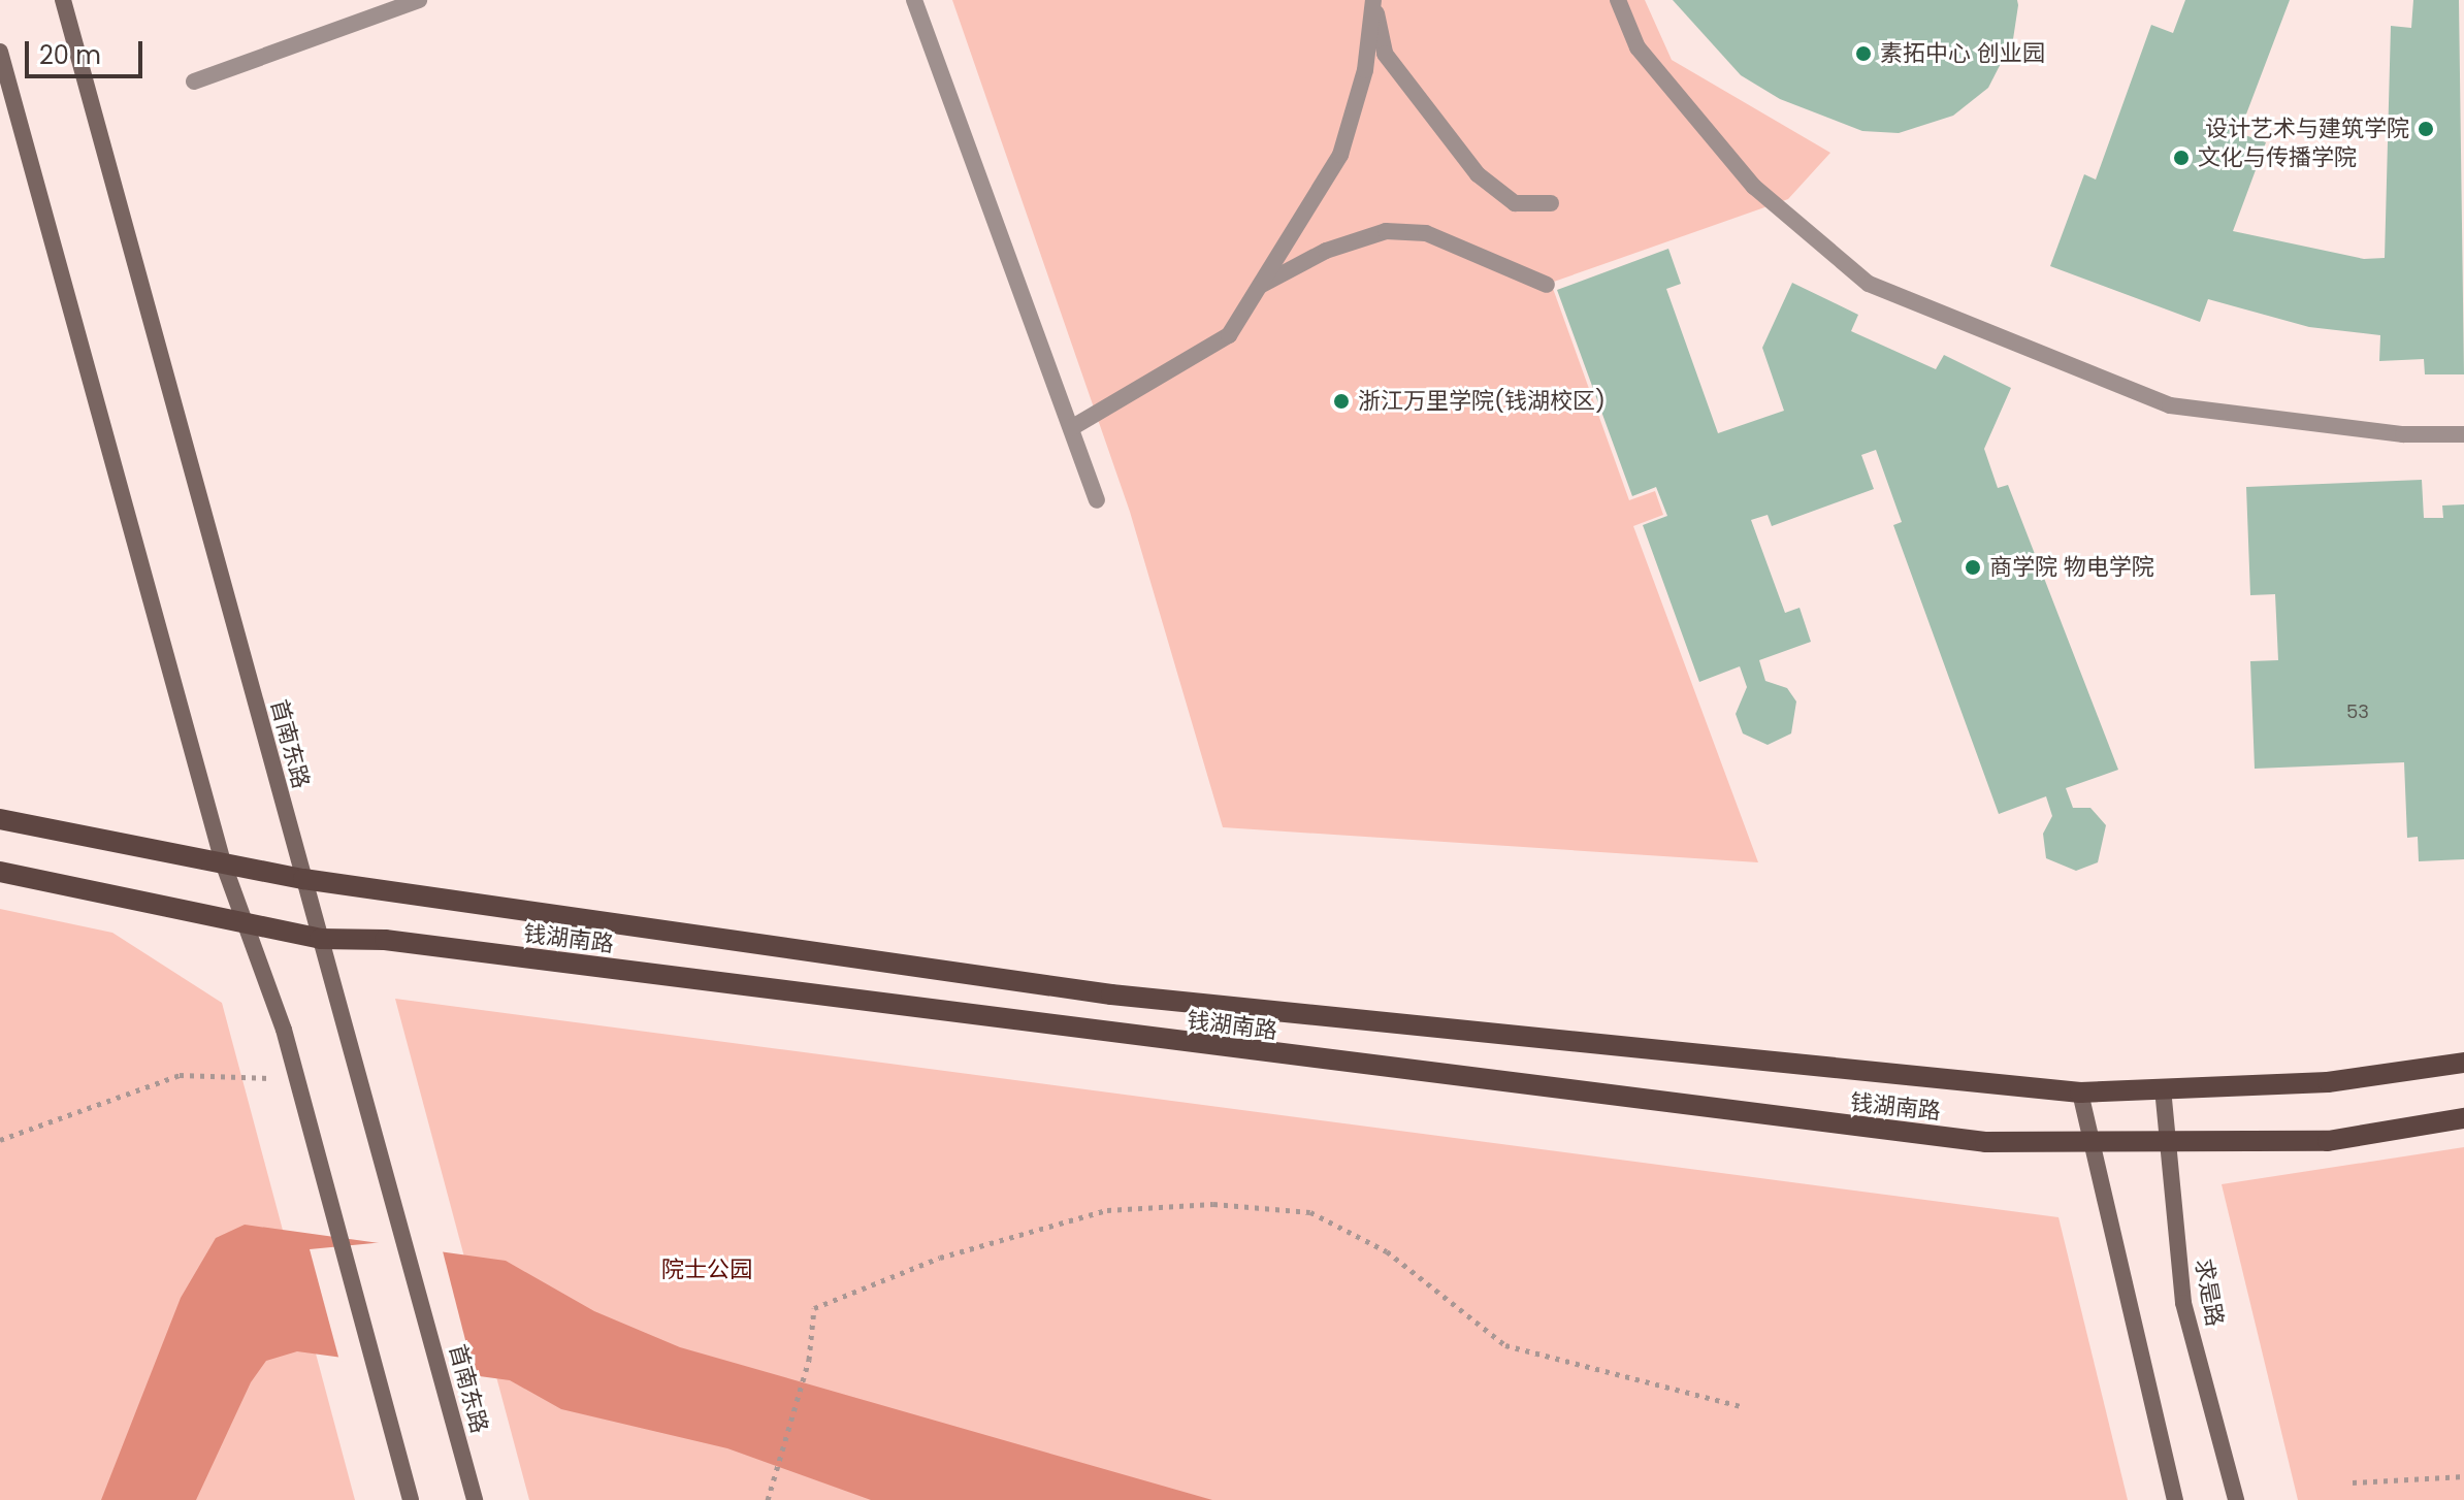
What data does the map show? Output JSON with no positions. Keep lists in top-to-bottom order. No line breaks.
{"streets":{"main road":["首南东路","钱湖南路","求是路"]},"crossings":[["首南东路","钱湖南路"],["钱湖南路","求是路"]],"parks":["院士公园"],"places":["素拓中心 创业园","设计艺术与建筑学院","文化与传播学院","浙江万里学院(钱湖校区)","商学院 物电学院"],"house_numbers":["53"],"scale_bar":"20 m"}
